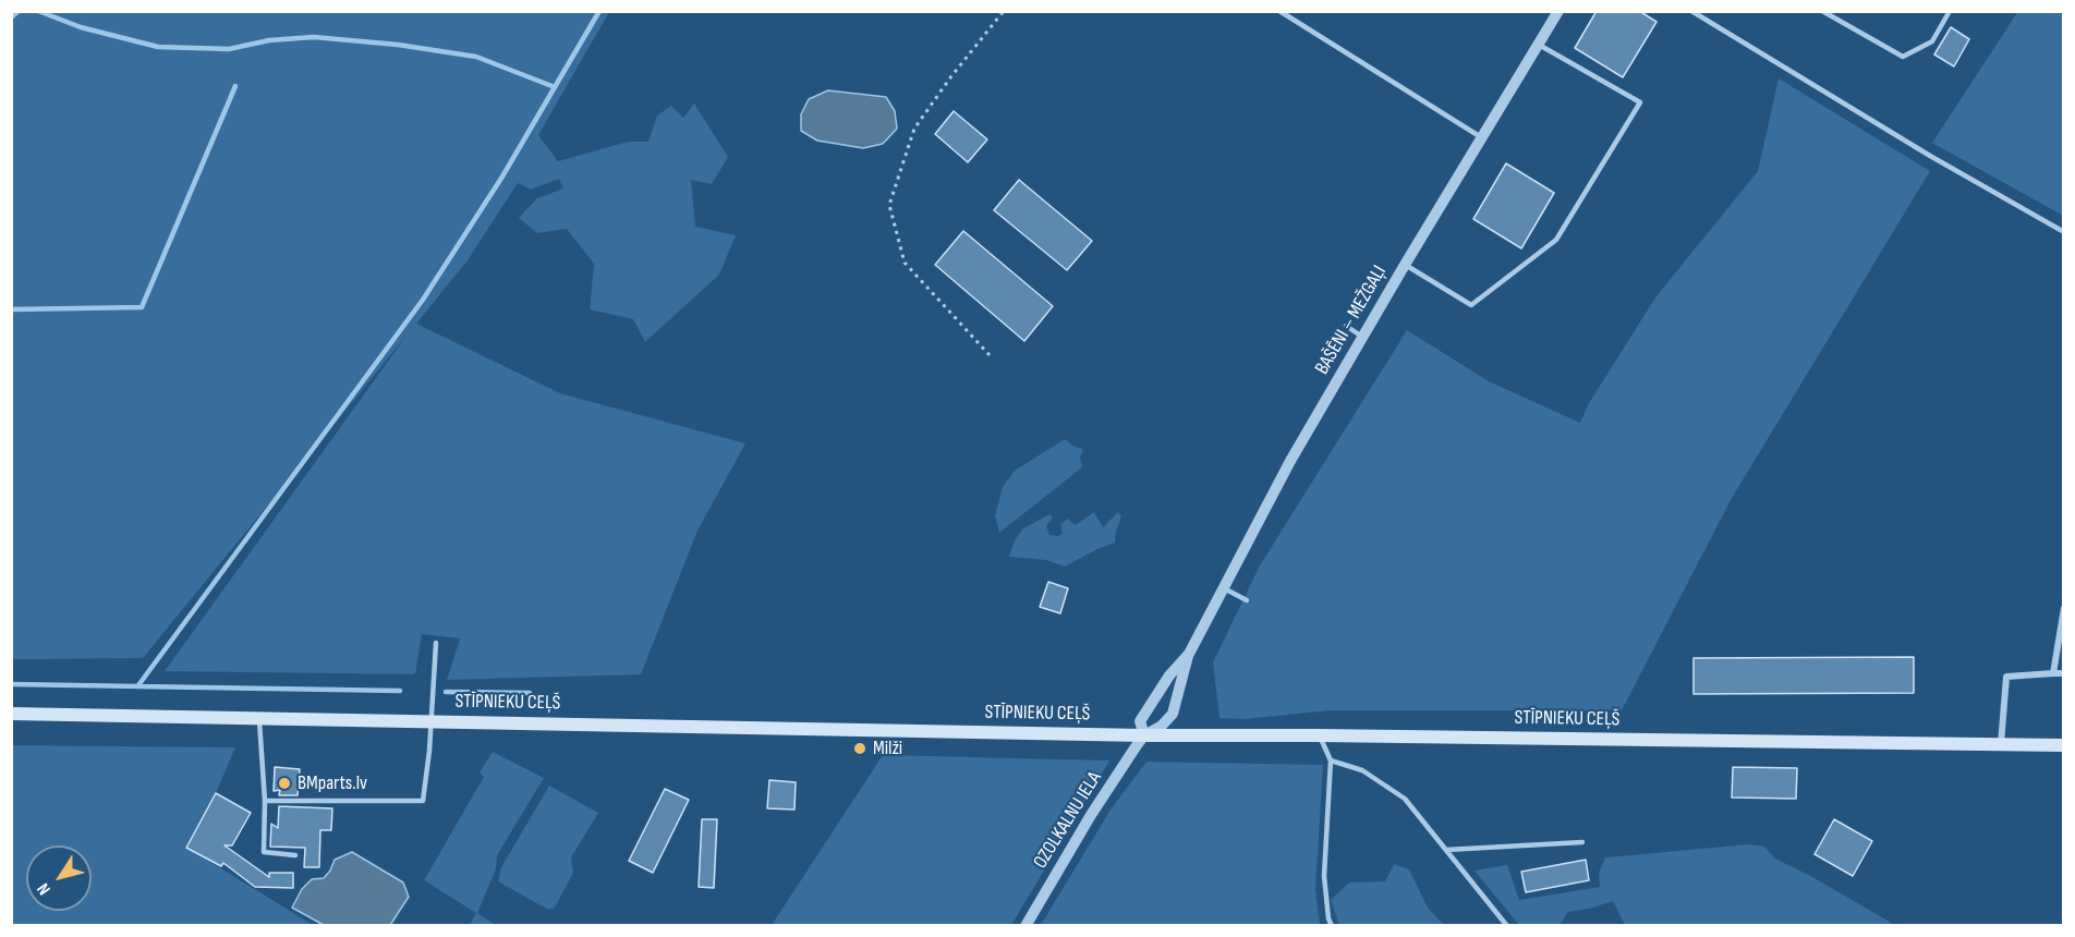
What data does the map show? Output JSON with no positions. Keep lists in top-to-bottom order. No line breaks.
{"streets":{"main road":["STĪPNIEKU CEĻŠ"],"street":["BAŠĒNI – MEŽGAĻI","OZOLKALNU IELA"]},"crossings":[["BAŠĒNI – MEŽGAĻI","STĪPNIEKU CEĻŠ"],["BAŠĒNI – MEŽGAĻI","OZOLKALNU IELA"],["STĪPNIEKU CEĻŠ","OZOLKALNU IELA"]],"places":["Milži","BMparts.lv"],"north":"bottom left"}
